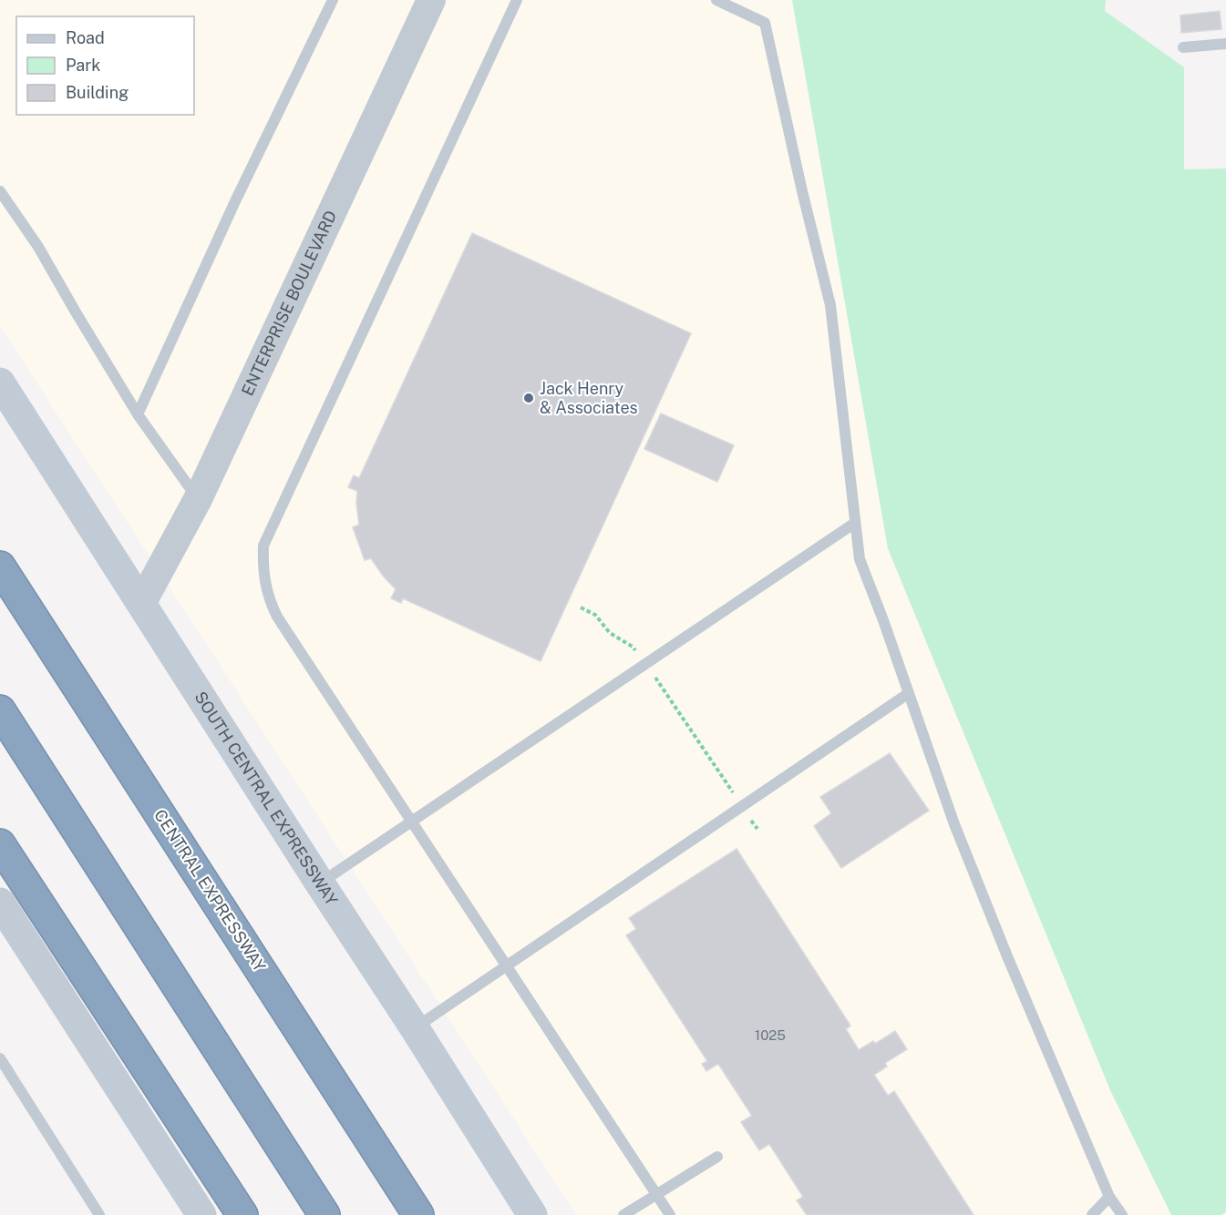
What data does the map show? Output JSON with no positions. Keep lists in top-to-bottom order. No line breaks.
{"streets":{"highway":["CENTRAL EXPRESSWAY"],"main road":["SOUTH CENTRAL EXPRESSWAY"],"street":["ENTERPRISE BOULEVARD"]},"crossings":[["ENTERPRISE BOULEVARD","SOUTH CENTRAL EXPRESSWAY"]],"places":["Jack Henry & Associates"],"house_numbers":["1025"],"legend":["Road","Park","Building"]}
